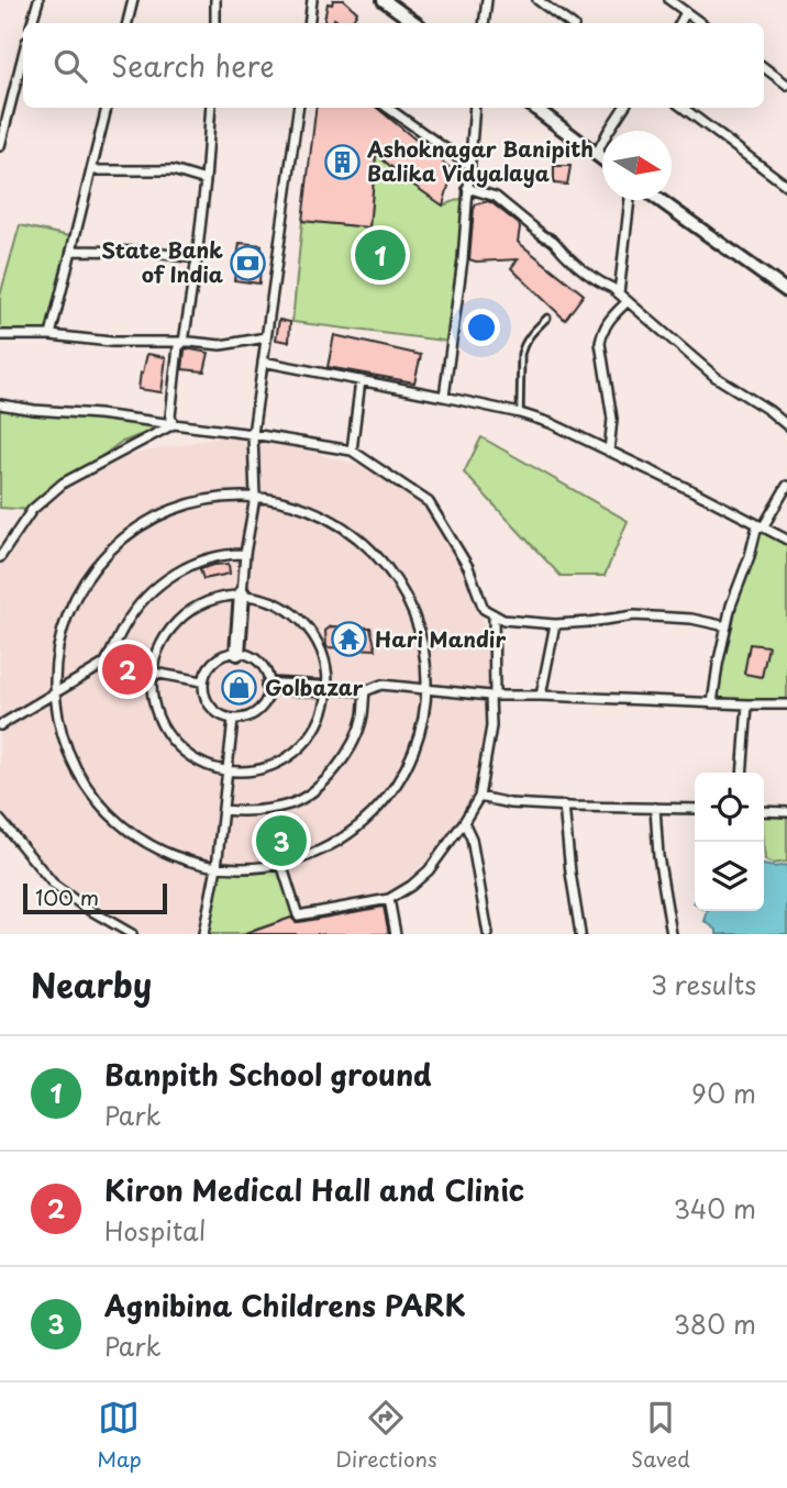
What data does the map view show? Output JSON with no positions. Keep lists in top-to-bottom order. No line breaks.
{"places":{"building":["Ashoknagar Banipith Balika Vidyalaya"],"bank":["State Bank of India"],"temple":["Hari Mandir"],"shop":["Golbazar"]},"scale_bar":"100 m","north":"right","page":{"search":"Search here","pins":["1","2","3"],"scale":"100 m","heading":["Nearby","3 results"],"list":[{"mark":"1","name":"Banpith School ground","note":"Park","value":"90 m"},{"mark":"2","name":"Kiron Medical Hall and Clinic","note":"Hospital","value":"340 m"},{"mark":"3","name":"Agnibina Childrens PARK","note":"Park","value":"380 m"}],"nav":["Map","Directions","Saved"]}}
